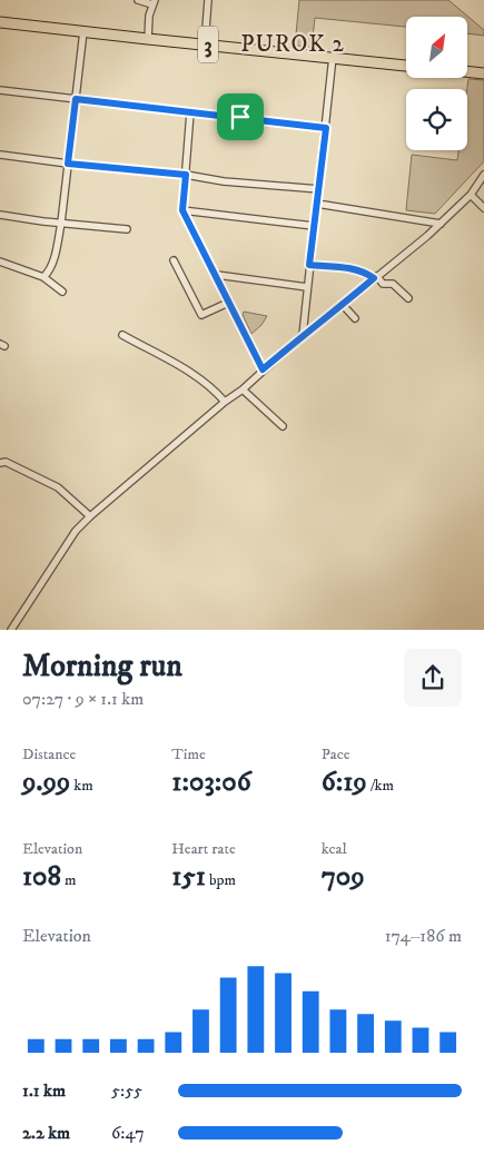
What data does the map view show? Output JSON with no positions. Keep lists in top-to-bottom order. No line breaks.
{"streets":{"highway":["3"]},"districts":["PUROK 2"],"north":"top right","page":{"heading":["Morning run","07:27 · 9 × 1.1 km"],"stats":[["Distance","9.99 km"],["Time","1:03:06"],["Pace","6:19 /km"],["Elevation","108 m"],["Heart rate","151 bpm"],["kcal","709"]],"chart":["Elevation","174–186 m"],"list":[{"name":"1.1 km","note":"5:55"},{"name":"2.2 km","note":"6:47"}]}}
